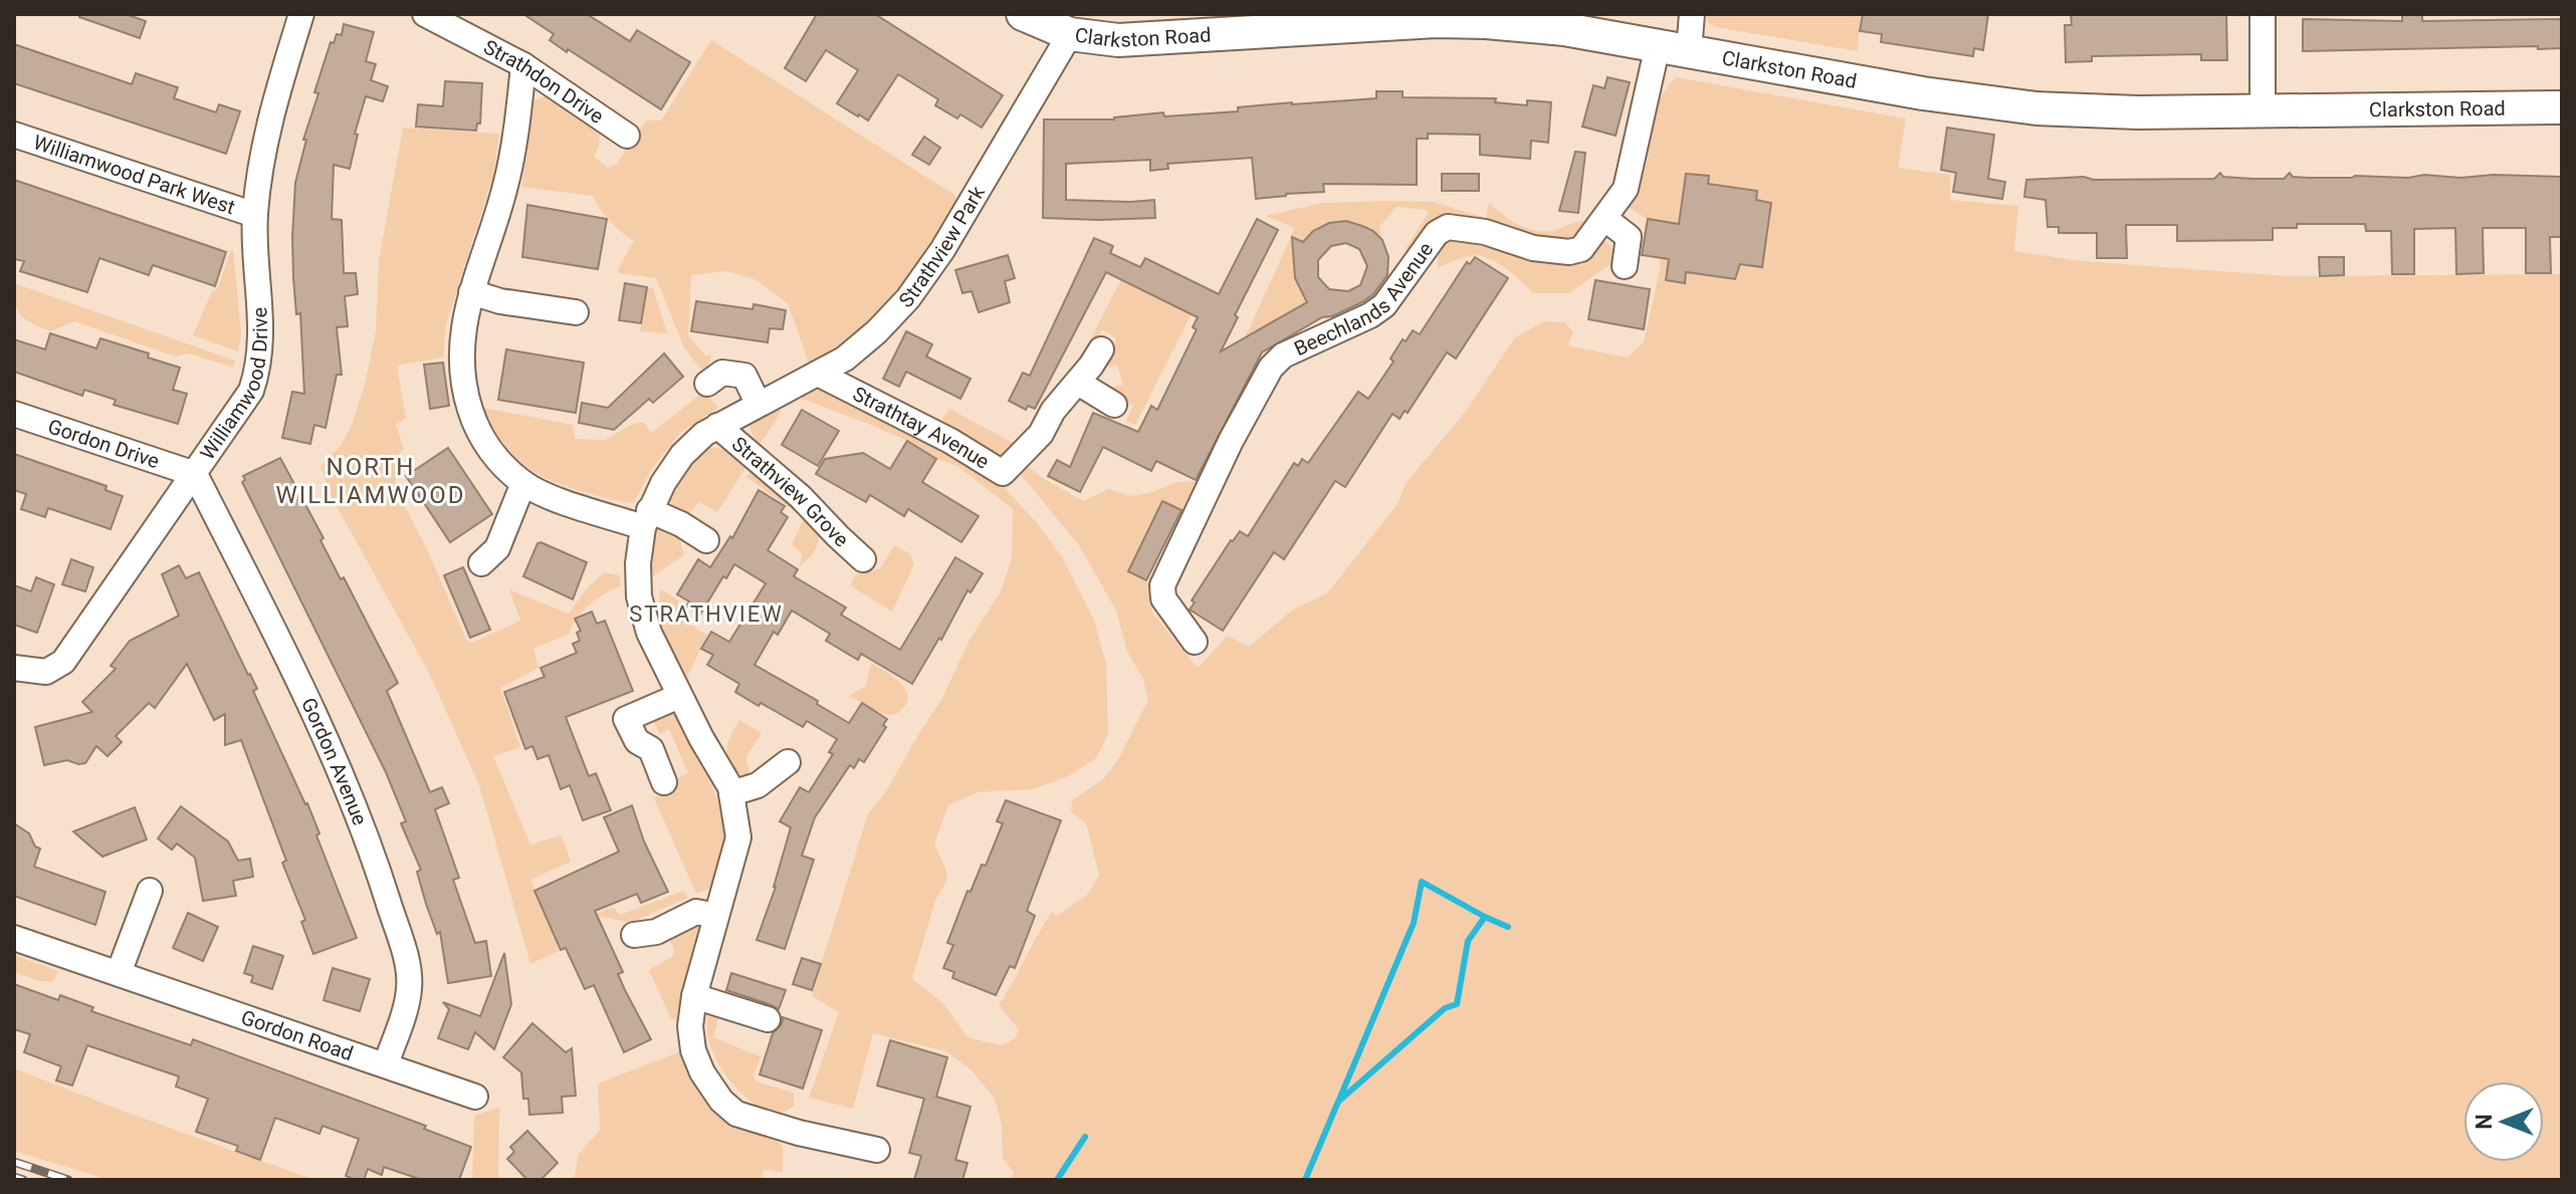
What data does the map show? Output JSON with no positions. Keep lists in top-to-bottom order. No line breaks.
{"streets":{"main road":["Clarkston Road"],"street":["Strathdon Drive","Williamwood Park West","Strathview Park","Beechlands Avenue","Williamwood Drive","Strathtay Avenue","Gordon Drive","Strathview Grove","Gordon Avenue","Gordon Road"]},"crossings":[["Clarkston Road","Strathview Park"],["Clarkston Road","Beechlands Avenue"],["Williamwood Park West","Williamwood Drive"],["Strathview Park","Strathtay Avenue"],["Strathview Park","Strathview Grove"],["Williamwood Drive","Gordon Drive"],["Williamwood Drive","Gordon Avenue"],["Gordon Drive","Gordon Avenue"],["Gordon Avenue","Gordon Road"]],"districts":["NORTH WILLIAMWOOD","STRATHVIEW"],"north":"left"}
